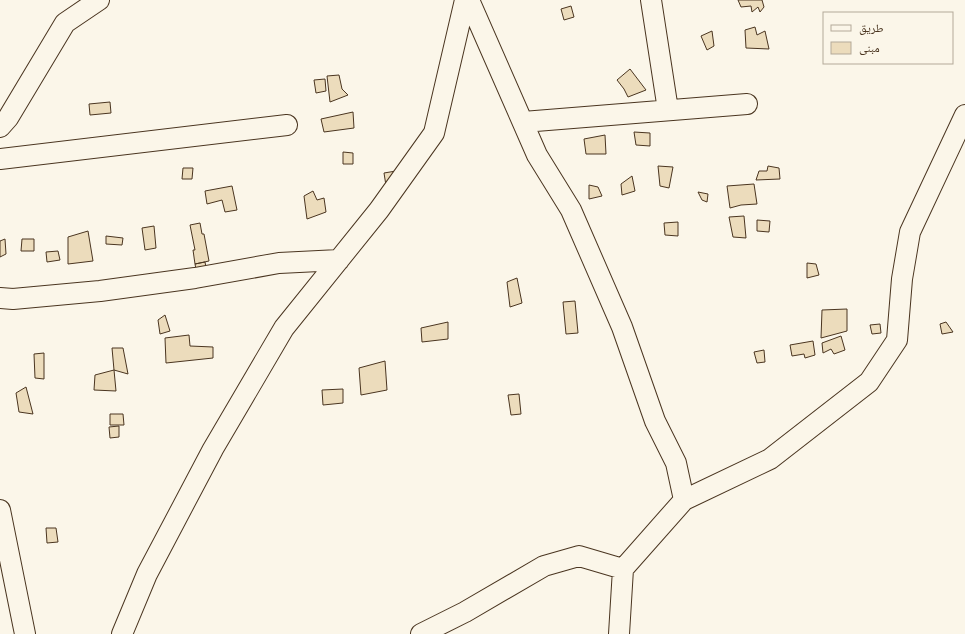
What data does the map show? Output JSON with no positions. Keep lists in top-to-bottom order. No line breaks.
{"legend":["طريق","مبنى"]}
